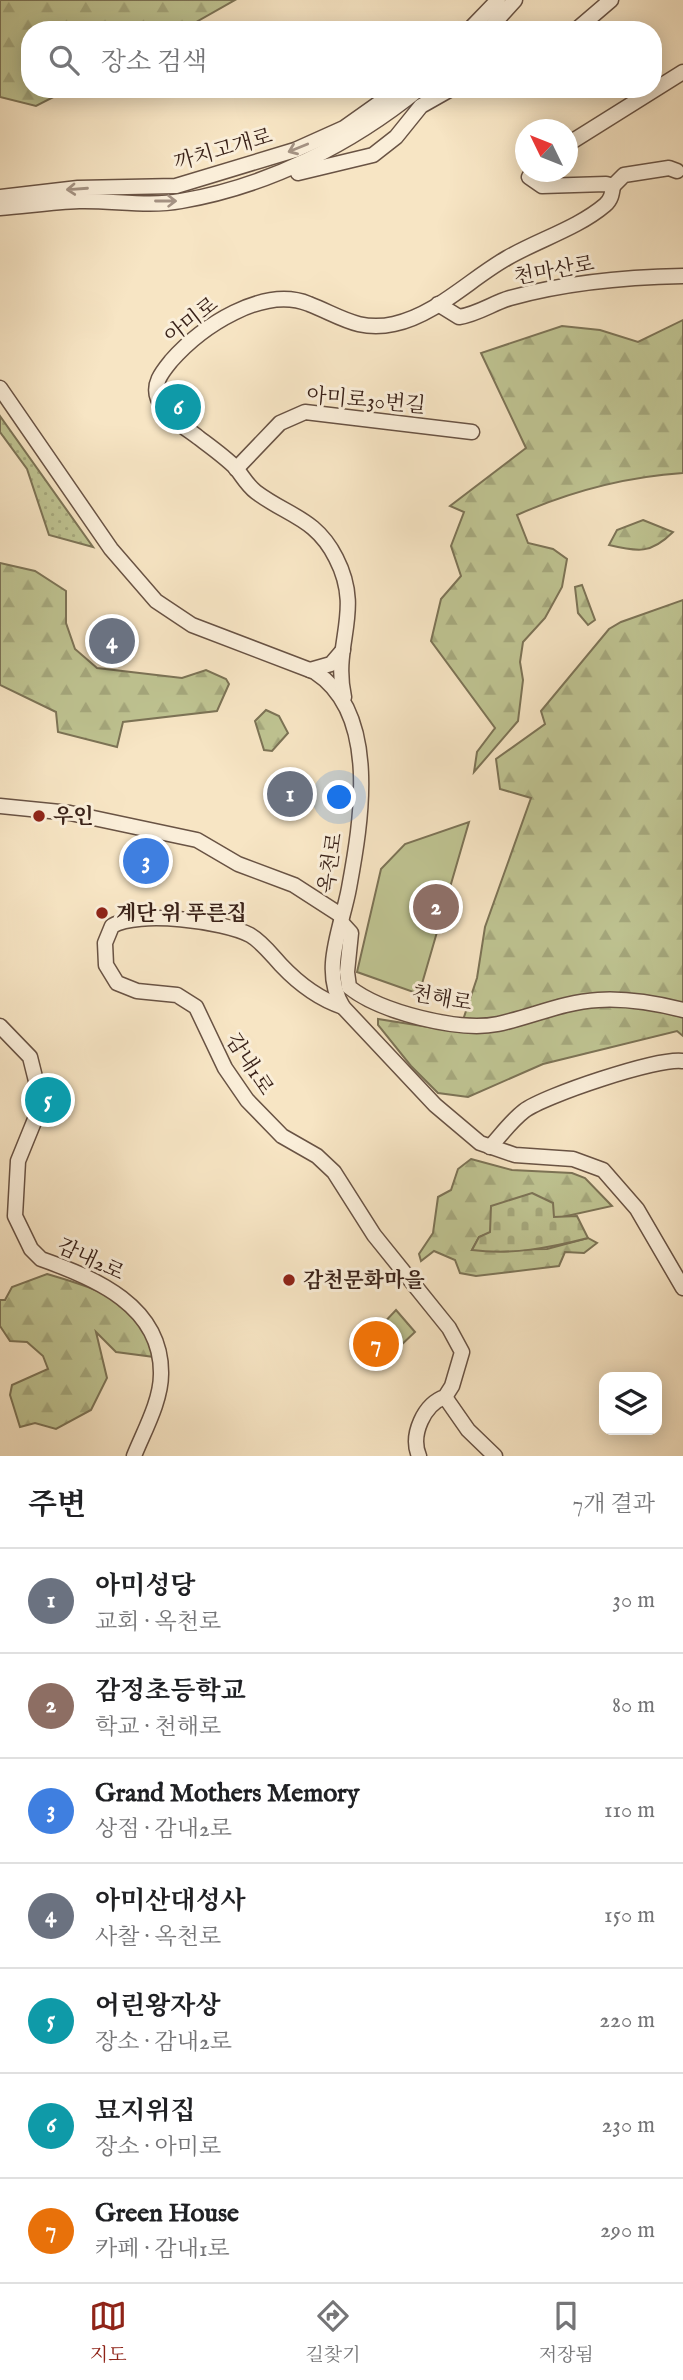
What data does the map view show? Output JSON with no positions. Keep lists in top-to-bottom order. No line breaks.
{"streets":{"street":["까치고개로","천마산로","아미로","아미로30번길","옥천로","천해로","감내1로","감내2로"]},"crossings":[["천마산로","아미로"],["아미로","아미로30번길"],["아미로","옥천로"],["옥천로","천해로"],["옥천로","감내1로"]],"places":["우인","계단 위 푸른집","감천문화마을"],"north":"top left","page":{"search":"장소 검색","pins":["6","4","1","3","2","5","7"],"heading":["주변","7개 결과"],"list":[{"mark":"1","name":"아미성당","note":"교회 · 옥천로","value":"30 m"},{"mark":"2","name":"감정초등학교","note":"학교 · 천해로","value":"80 m"},{"mark":"3","name":"Grand Mothers Memory","note":"상점 · 감내2로","value":"110 m"},{"mark":"4","name":"아미산대성사","note":"사찰 · 옥천로","value":"150 m"},{"mark":"5","name":"어린왕자상","note":"장소 · 감내2로","value":"220 m"},{"mark":"6","name":"묘지위집","note":"장소 · 아미로","value":"230 m"},{"mark":"7","name":"Green House","note":"카페 · 감내1로","value":"290 m"}],"nav":["지도","길찾기","저장됨"]}}
